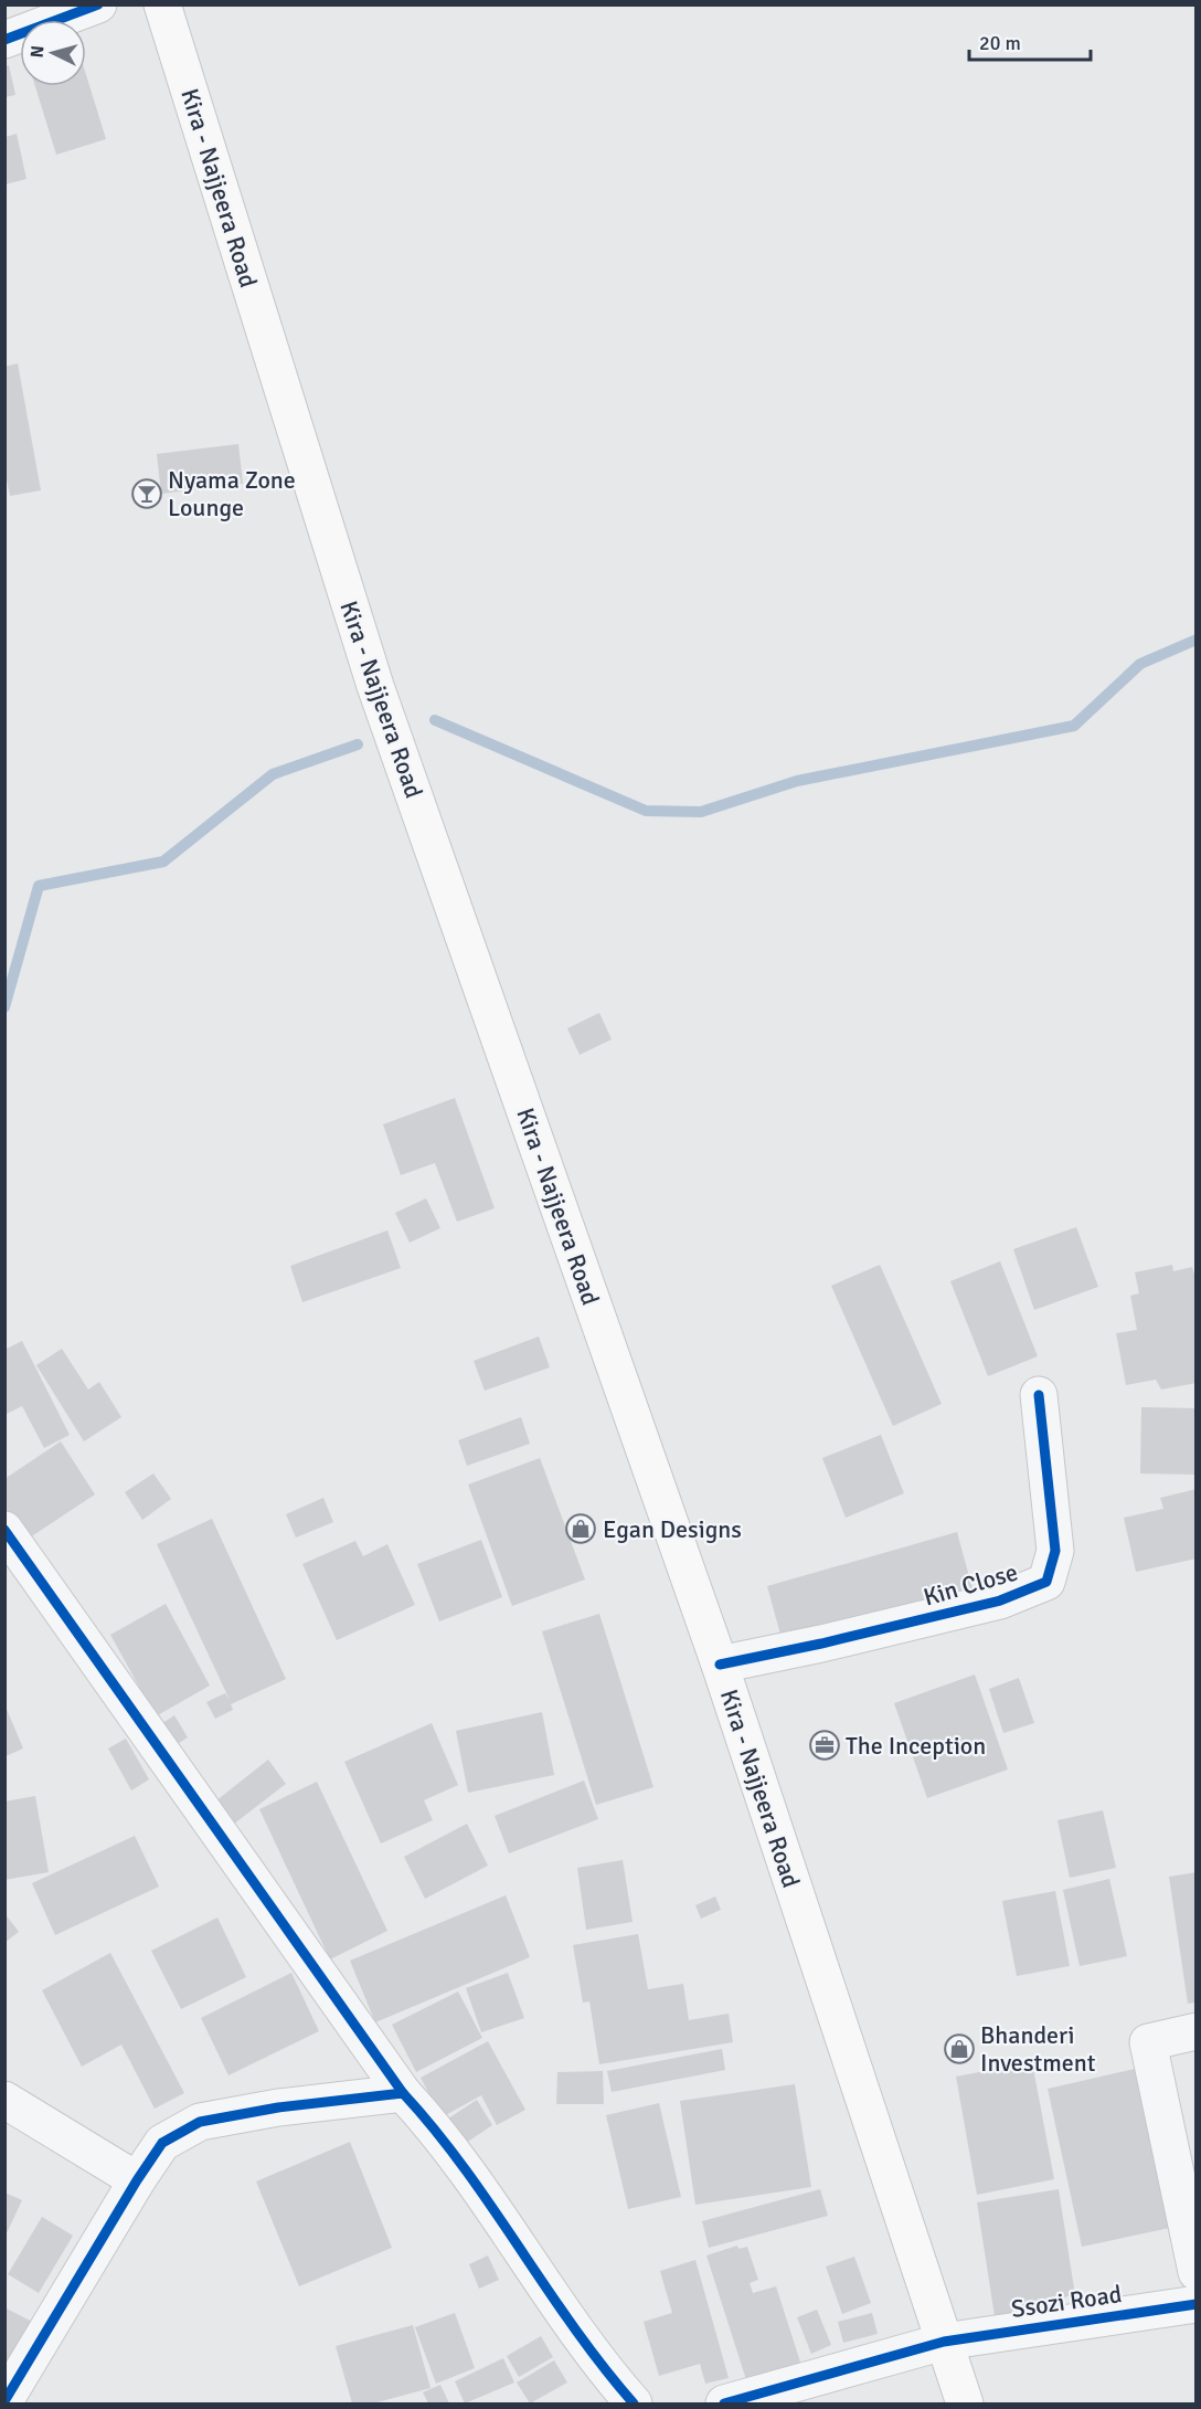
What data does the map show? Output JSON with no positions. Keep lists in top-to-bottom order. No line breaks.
{"streets":{"main road":["Kira - Najjeera Road"],"street":["Kin Close","Ssozi Road"]},"crossings":[["Kira - Najjeera Road","Kin Close"],["Kira - Najjeera Road","Ssozi Road"]],"places":{"bar":["Nyama Zone Lounge"],"shop":["Egan Designs","Bhanderi Investment"],"office":["The Inception"]},"scale_bar":"20 m","north":"left"}
